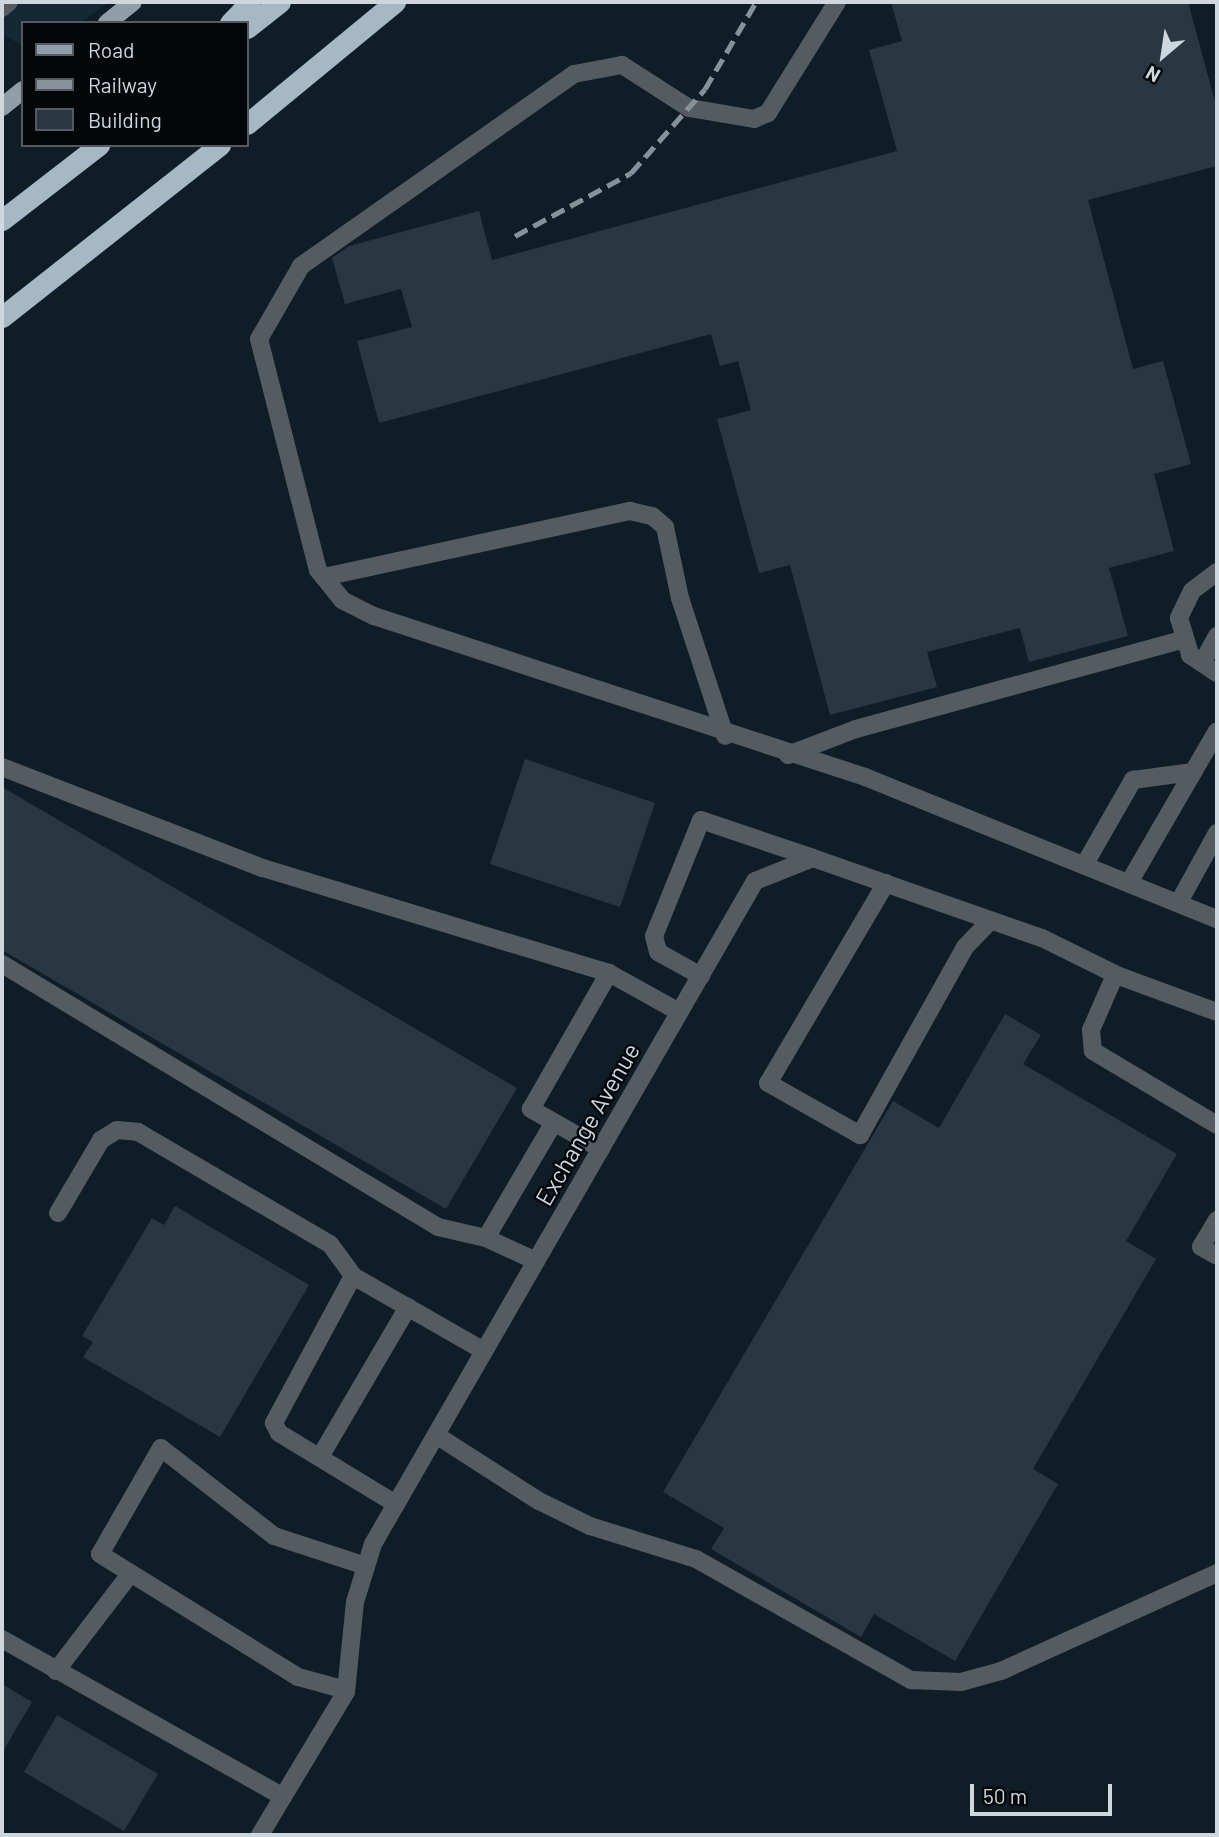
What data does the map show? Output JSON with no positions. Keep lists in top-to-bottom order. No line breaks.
{"streets":{"street":["Exchange Avenue"]},"legend":["Road","Railway","Building"],"scale_bar":"50 m","north":"bottom left"}
